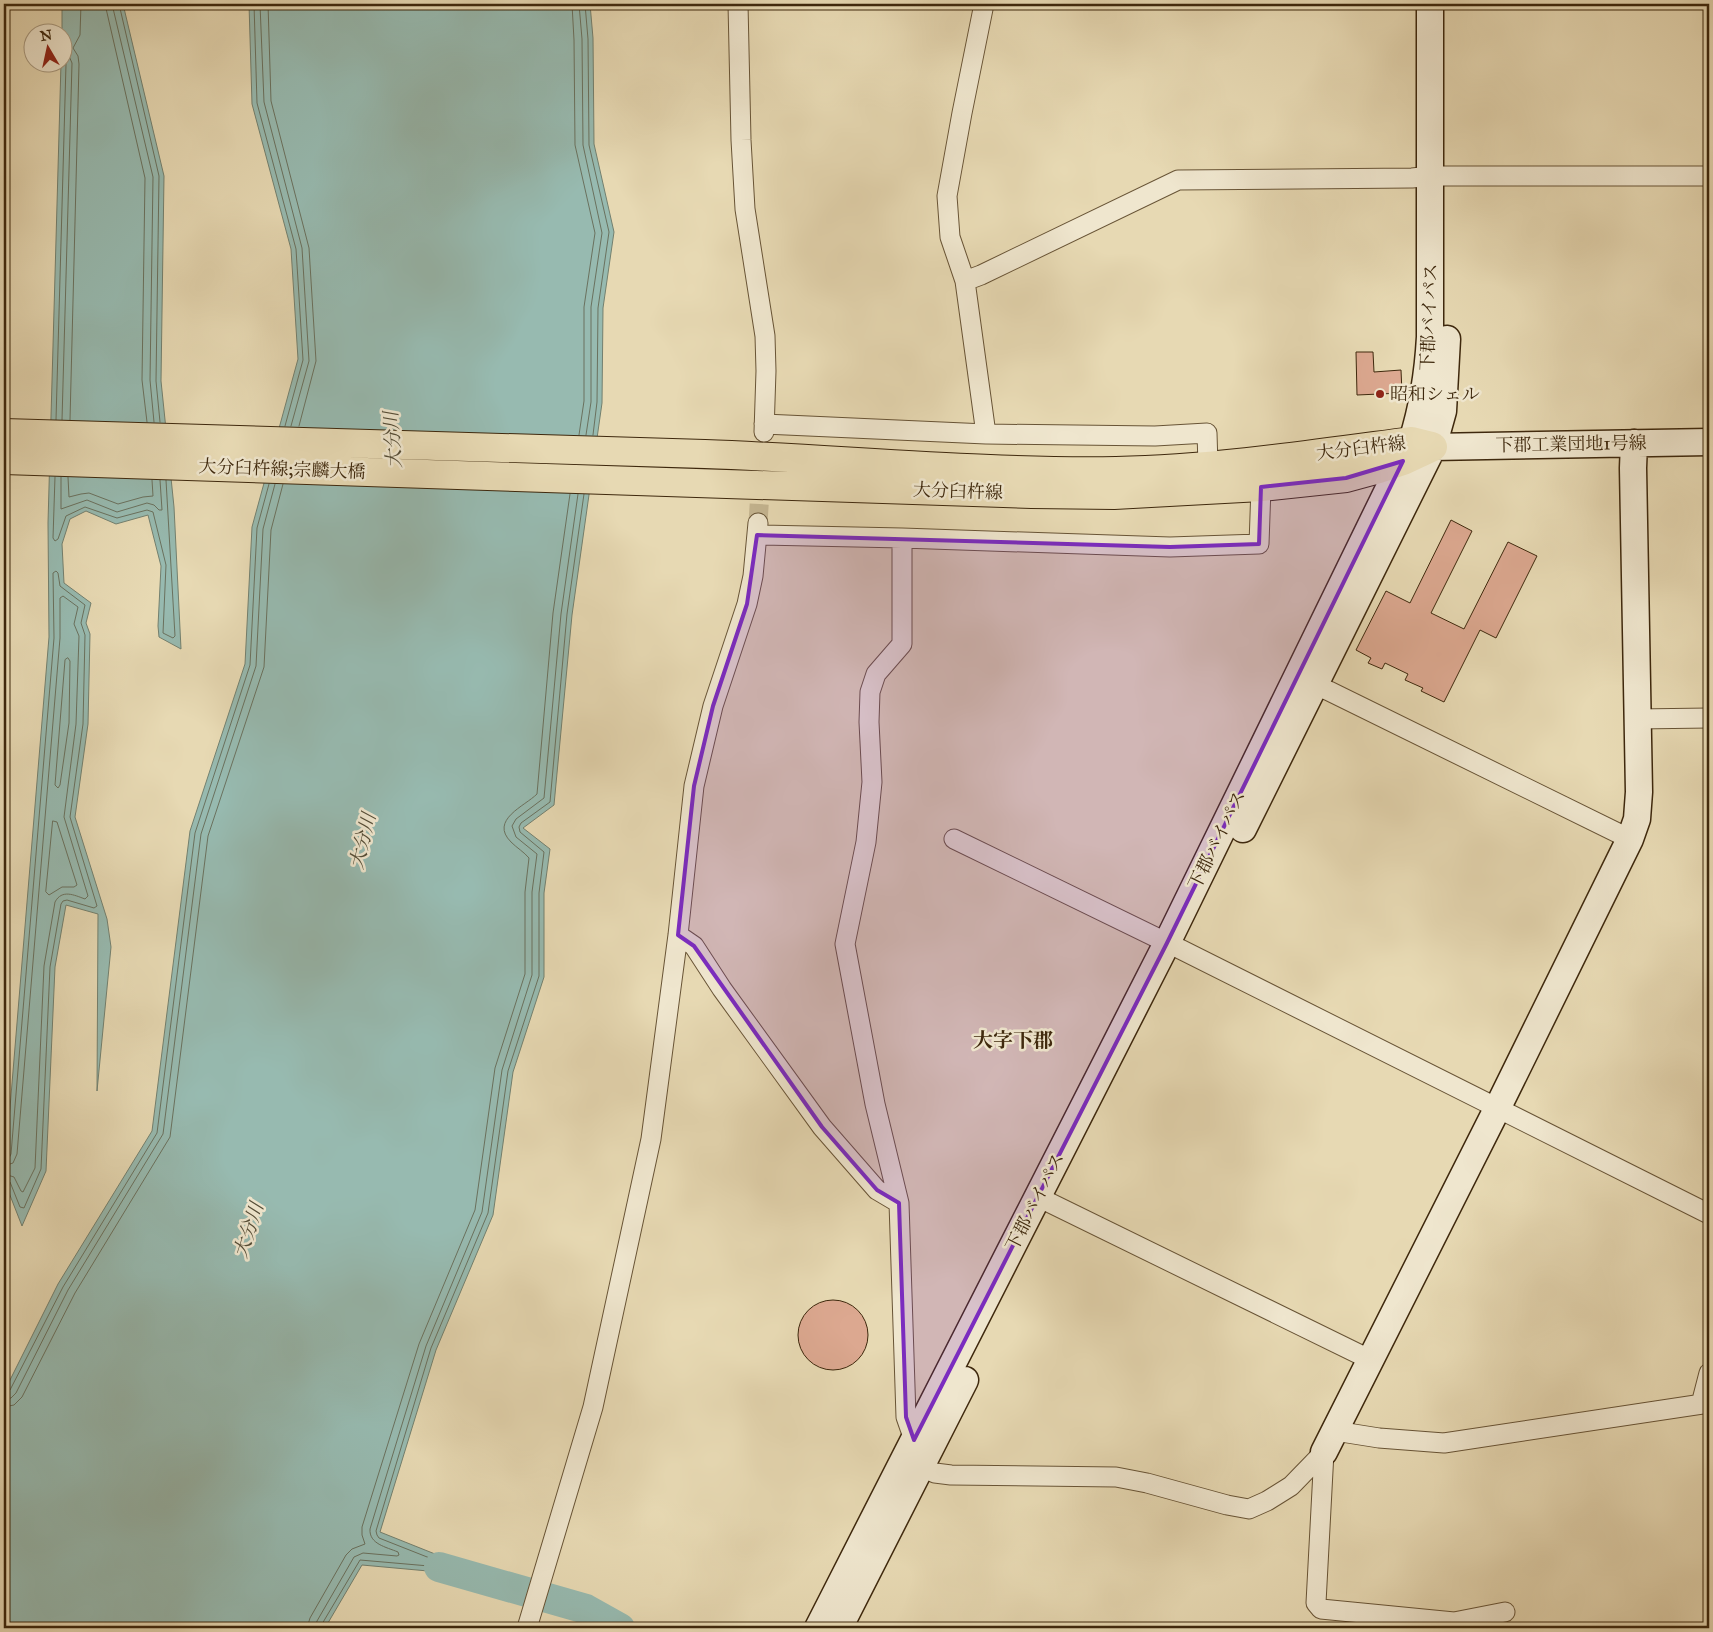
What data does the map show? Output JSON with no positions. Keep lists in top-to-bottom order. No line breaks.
{"streets":{"main road":["大分臼杵線","大分臼杵線;宗麟大橋"],"street":["下郡バイパス","下郡工業団地1号線"]},"crossings":[["下郡バイパス","下郡工業団地1号線"],["下郡バイパス","大分臼杵線"],["下郡工業団地1号線","大分臼杵線"],["大分臼杵線","大分臼杵線;宗麟大橋"]],"districts":["大字下郡"],"water":["大分川"],"places":["昭和シェル"],"north":"top"}
